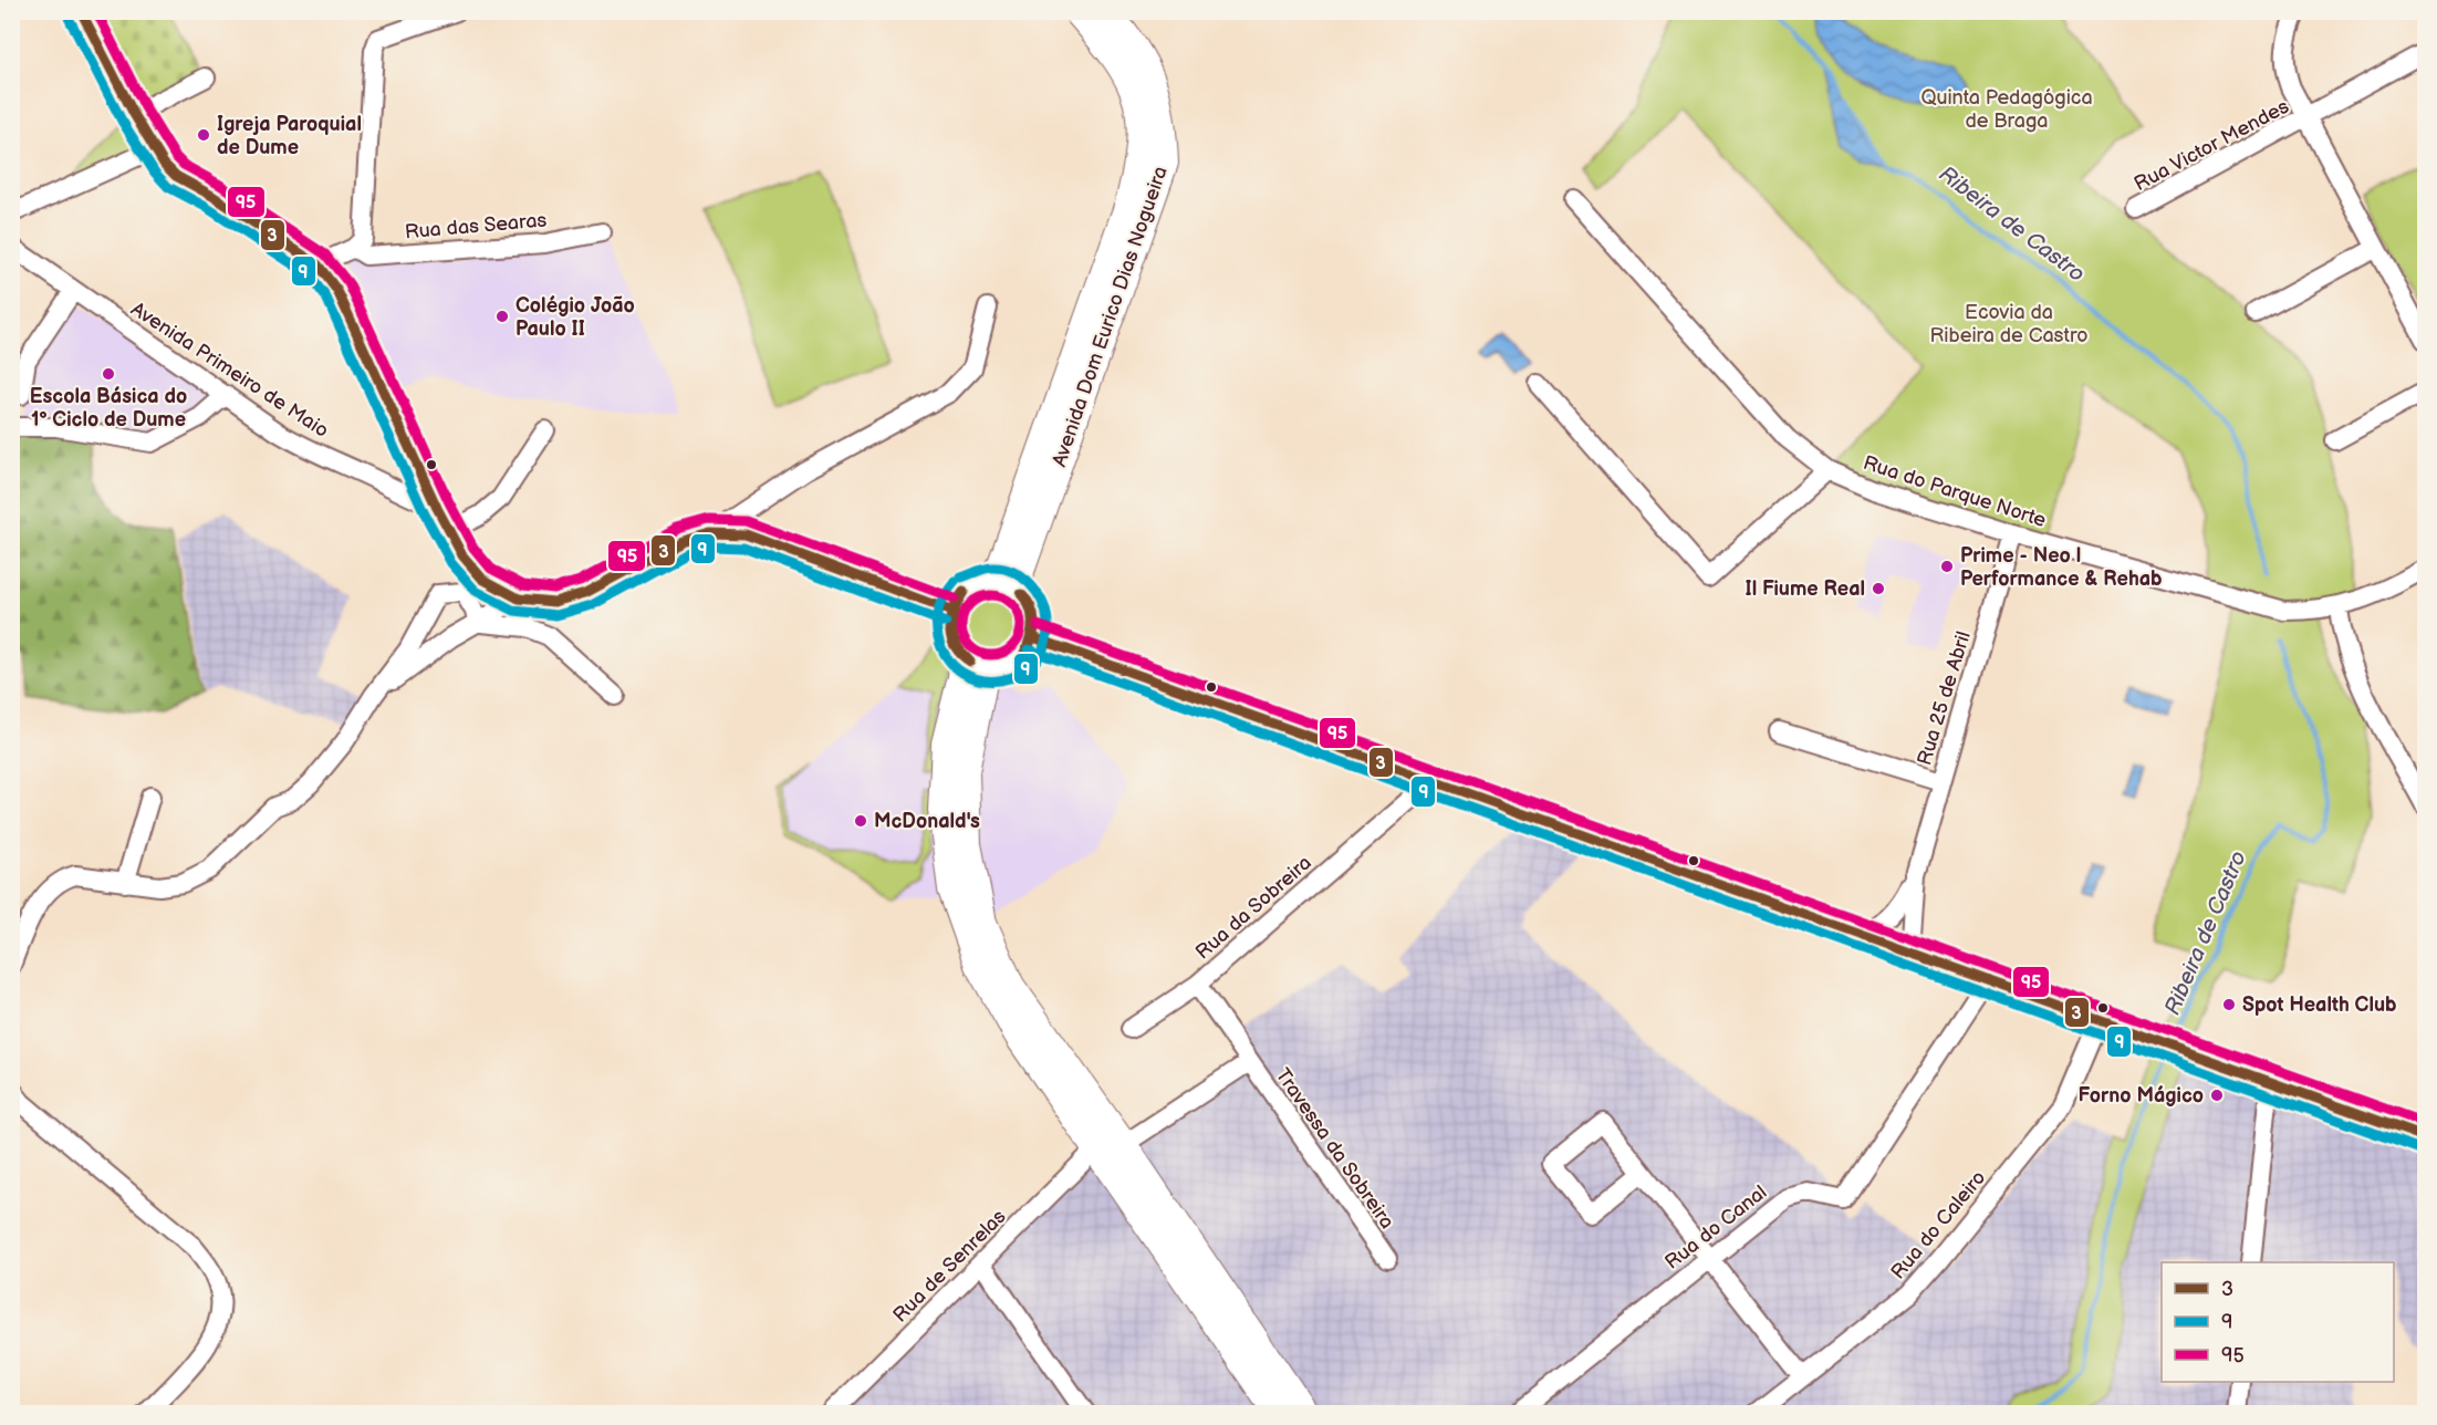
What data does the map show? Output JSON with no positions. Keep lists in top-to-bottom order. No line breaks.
{"streets":{"main road":["Avenida Dom Eurico Dias Nogueira"],"street":["Rua Victor Mendes","Rua das Searas","Avenida Primeiro de Maio","Rua do Parque Norte","Rua 25 de Abril","Rua da Sobreira","Travessa da Sobreira","Rua do Caleiro","Rua do Canal","Rua de Senrelas"]},"crossings":[["Rua do Parque Norte","Rua 25 de Abril"],["Rua da Sobreira","Travessa da Sobreira"]],"water":["Ribeira de Castro"],"parks":["Quinta Pedagógica de Braga","Ecovia da Ribeira de Castro"],"places":["Igreja Paroquial de Dume","Colégio João Paulo II","Escola Básica do 1º Ciclo de Dume","Prime - Neo | Performance & Rehab","Il Fiume Real","McDonald's","Spot Health Club","Forno Mágico"],"lines":["transit line 3","transit line 95","transit line 9"],"legend":["3","9","95"]}
